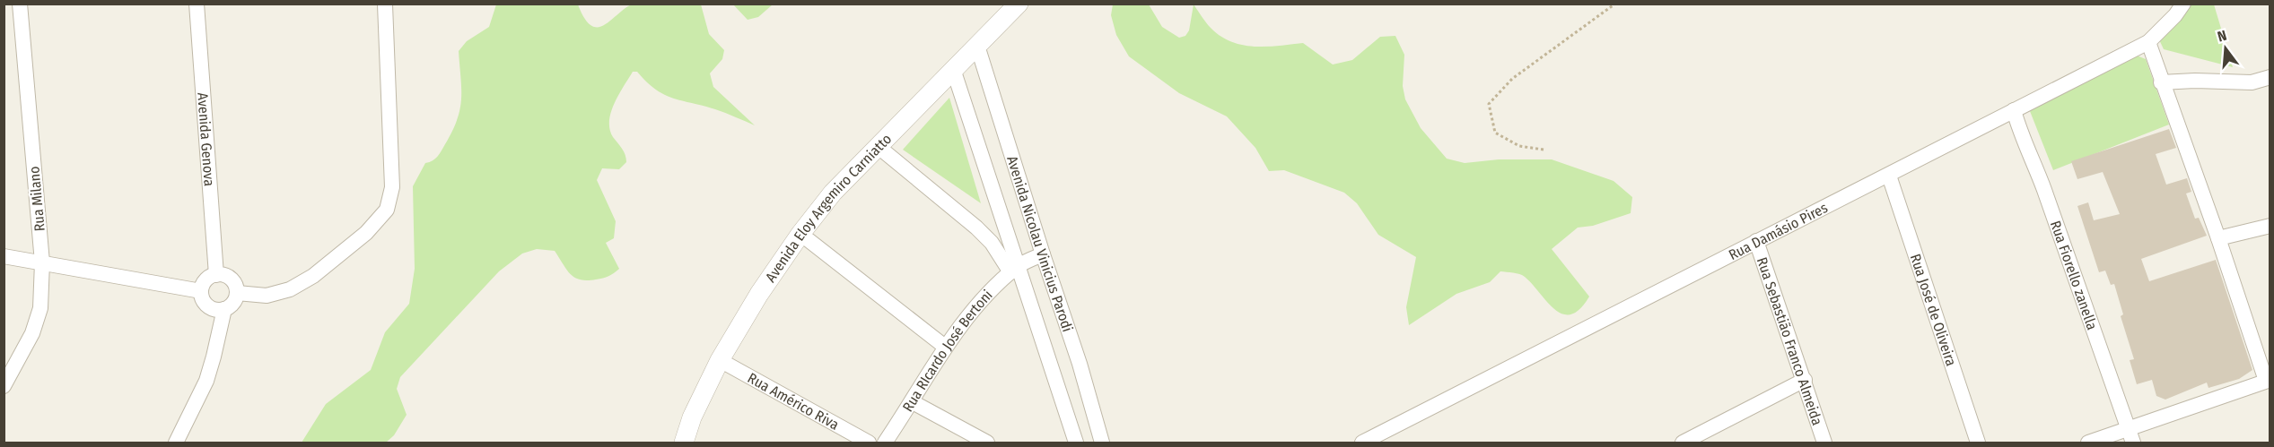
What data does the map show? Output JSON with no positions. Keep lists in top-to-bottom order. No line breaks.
{"streets":{"street":["Avenida Genova","Rua Milano","Avenida Eloy Argemiro Carniatto","Rua Damásio Pires","Avenida Nicolau Vinicius Parodi","Rua Fiorello zanella","Rua José de Oliveira","Rua Sebastião Franco Almeida","Rua RIcardo José Bertoni","Rua Américo Riva"]},"crossings":[["Avenida Eloy Argemiro Carniatto","Avenida Nicolau Vinicius Parodi"],["Avenida Eloy Argemiro Carniatto","Rua Américo Riva"],["Rua Damásio Pires","Rua Fiorello zanella"],["Rua Damásio Pires","Rua José de Oliveira"],["Rua Damásio Pires","Rua Sebastião Franco Almeida"],["Avenida Nicolau Vinicius Parodi","Rua RIcardo José Bertoni"]],"north":"top"}
